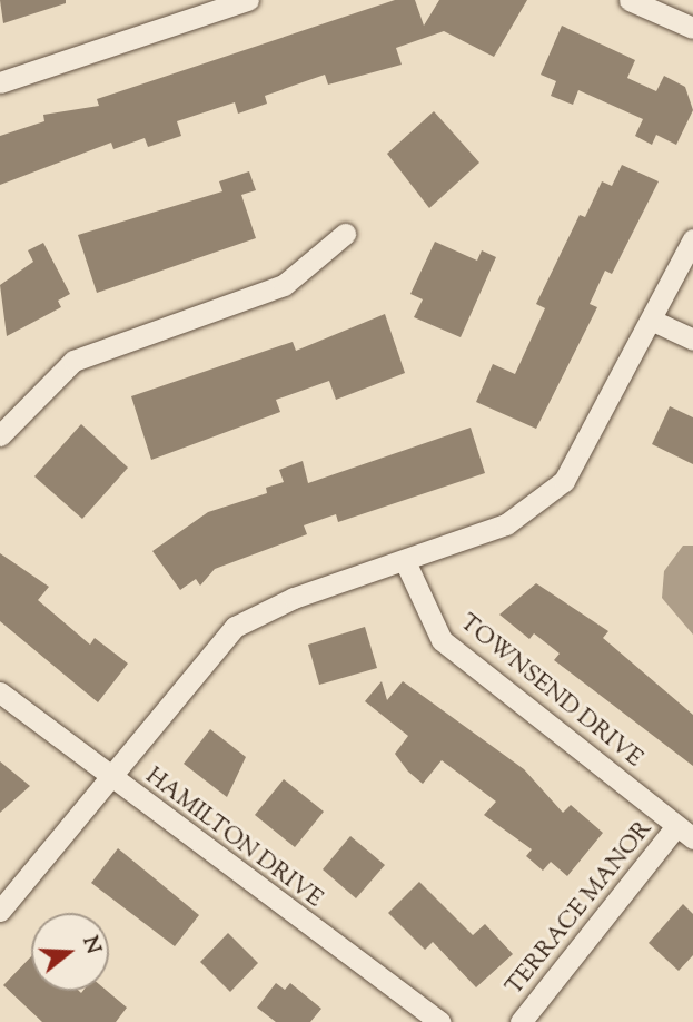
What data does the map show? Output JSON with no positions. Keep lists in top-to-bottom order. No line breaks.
{"streets":{"street":["TOWNSEND DRIVE","HAMILTON DRIVE","TERRACE MANOR"]},"crossings":[["TOWNSEND DRIVE","TERRACE MANOR"]],"north":"right"}
